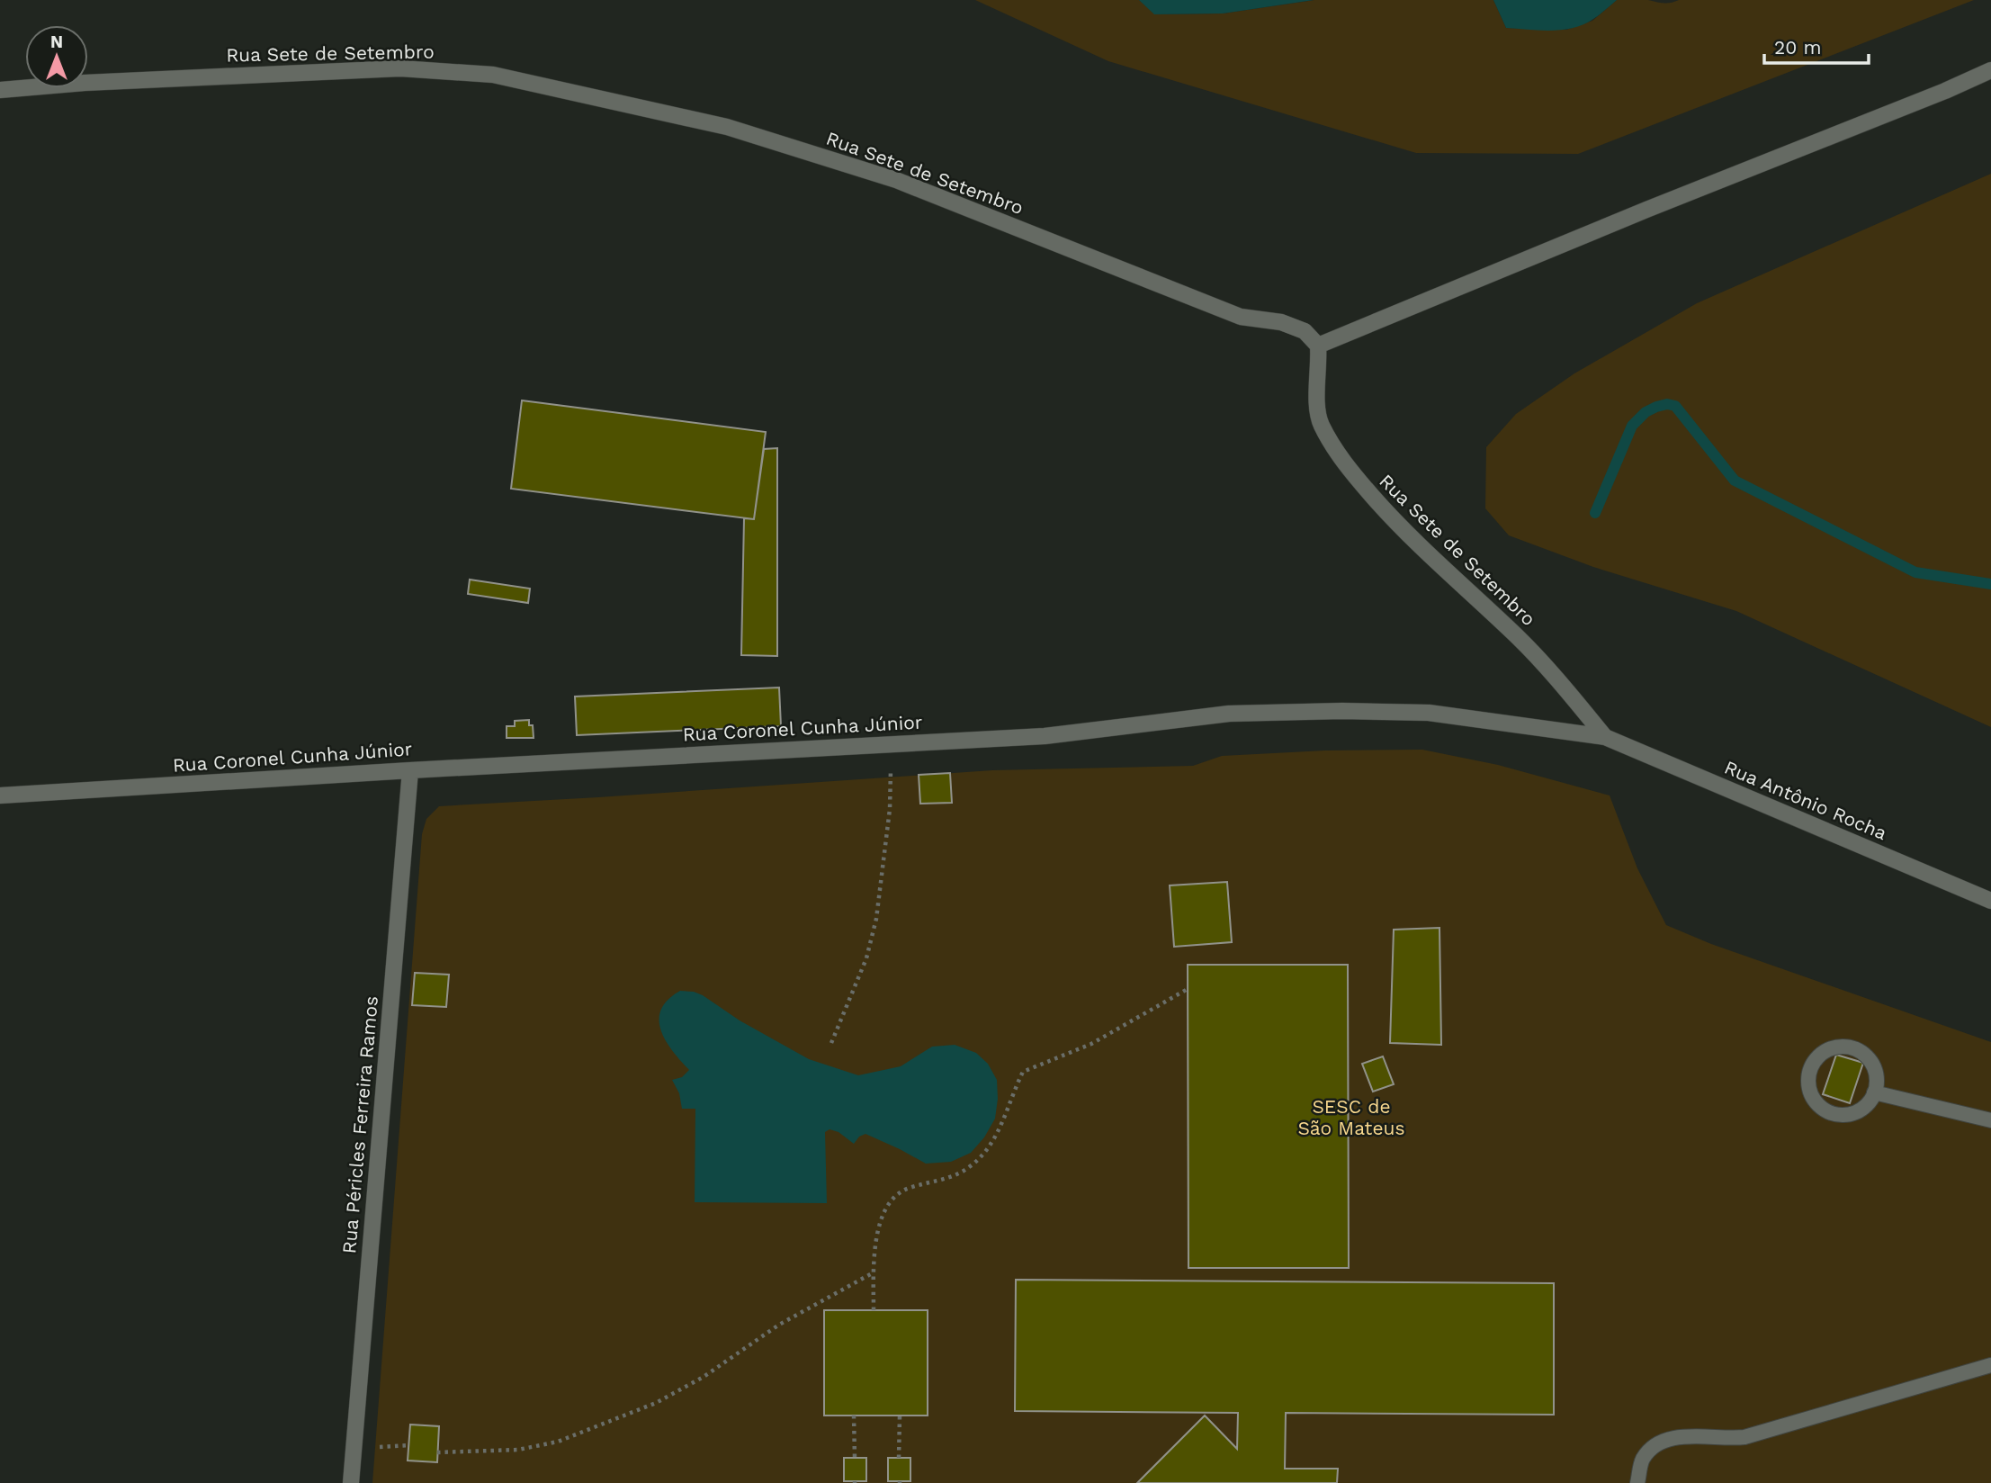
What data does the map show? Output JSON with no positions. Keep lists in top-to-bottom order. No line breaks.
{"streets":{"street":["Rua Sete de Setembro","Rua Coronel Cunha Júnior","Rua Antônio Rocha","Rua Péricles Ferreira Ramos"]},"crossings":[["Rua Sete de Setembro","Rua Coronel Cunha Júnior"],["Rua Sete de Setembro","Rua Antônio Rocha"],["Rua Coronel Cunha Júnior","Rua Antônio Rocha"],["Rua Coronel Cunha Júnior","Rua Péricles Ferreira Ramos"]],"parks":["SESC de São Mateus"],"scale_bar":"20 m","north":"top"}
